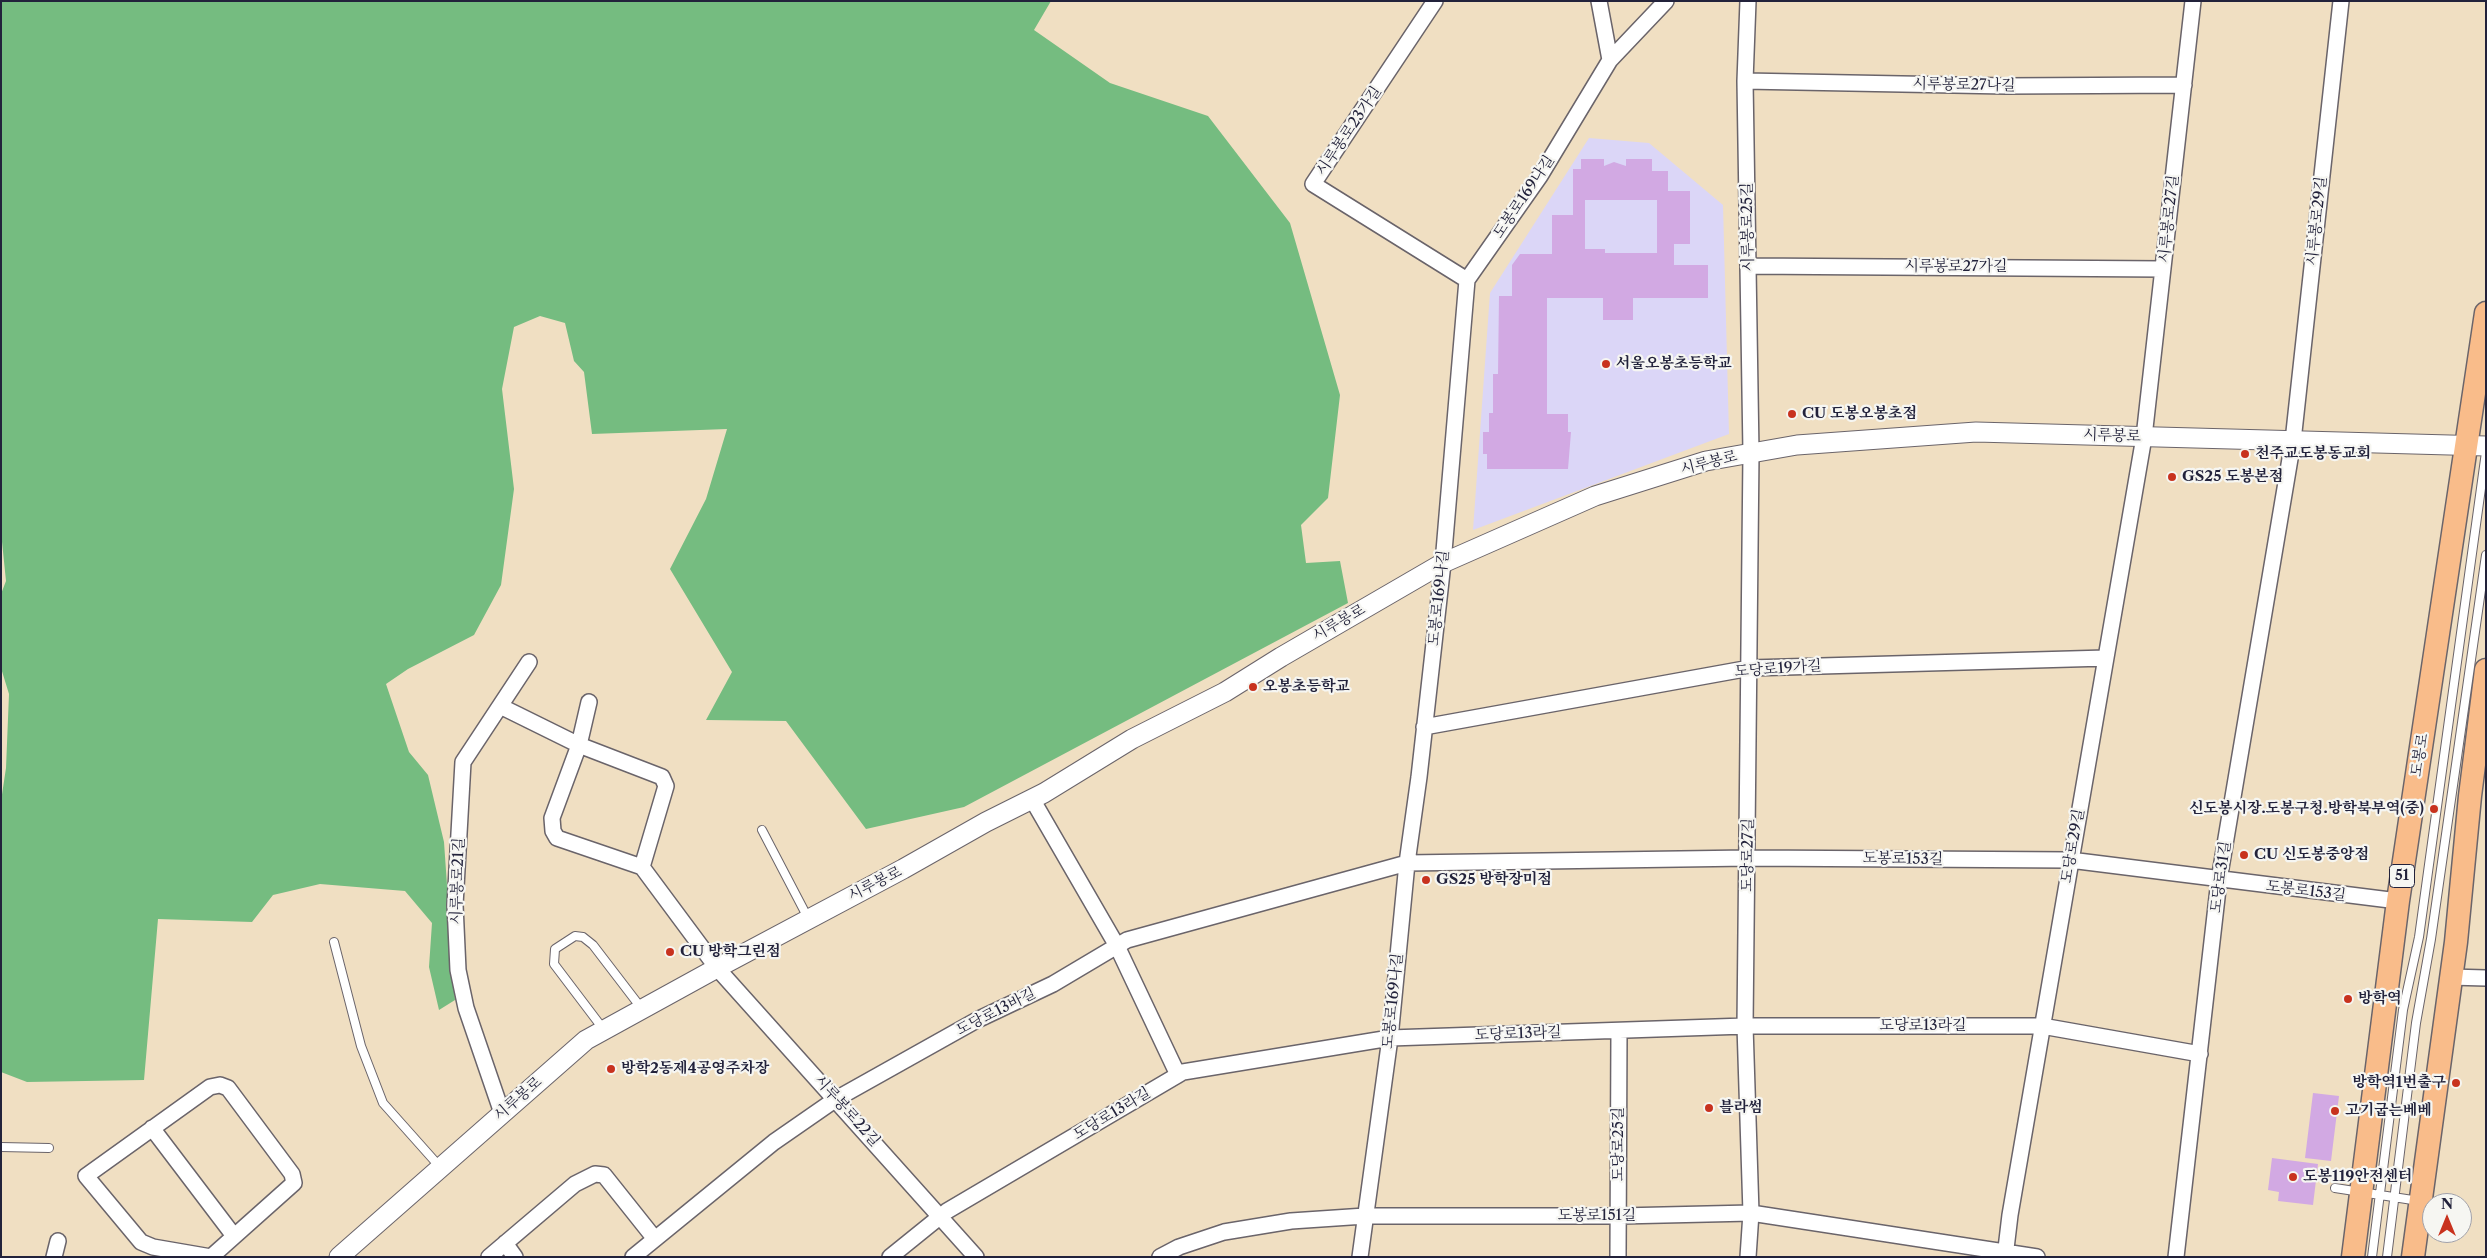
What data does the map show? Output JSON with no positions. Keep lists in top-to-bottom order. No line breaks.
{"streets":{"main road":["도봉로","51"],"street":["시루봉로27나길","시루봉로23가길","도봉로169나길","시루봉로27길","시루봉로29길","시루봉로25길","시루봉로27가길","시루봉로","도당로19가길","도당로29길","도당로27길","도봉로153길","도당로31길","시루봉로21길","도당로13바길","도당로13라길","시루봉로22길","도당로25길","도봉로151길"]},"crossings":[["시루봉로27나길","시루봉로27길"],["시루봉로27나길","시루봉로25길"],["시루봉로23가길","도봉로169나길"],["도봉로169나길","시루봉로"],["도봉로169나길","도당로19가길"],["도봉로169나길","도봉로153길"],["도봉로169나길","도당로13바길"],["도봉로169나길","도당로13라길"],["도봉로169나길","도봉로151길"],["시루봉로27길","시루봉로27가길"],["시루봉로27길","시루봉로"],["시루봉로27길","도당로29길"],["시루봉로29길","시루봉로"],["시루봉로29길","도당로31길"],["시루봉로25길","시루봉로27가길"],["시루봉로25길","시루봉로"],["시루봉로25길","도당로27길"],["시루봉로","도봉로"],["시루봉로","도당로29길"],["시루봉로","도당로27길"],["시루봉로","도당로31길"],["시루봉로","시루봉로21길"],["시루봉로","시루봉로22길"],["도당로19가길","도당로29길"],["도당로19가길","도당로27길"],["도봉로","도봉로153길"],["도당로29길","도봉로153길"],["도당로29길","도당로13라길"],["도당로29길","도봉로151길"],["도당로27길","도봉로153길"],["도당로27길","도당로13라길"],["도당로27길","도봉로151길"],["도봉로153길","도당로31길"],["도봉로153길","도당로13바길"],["도당로31길","도당로13라길"],["도당로13바길","시루봉로22길"],["도당로13라길","시루봉로22길"],["도당로13라길","도당로25길"],["도당로25길","도봉로151길"]],"places":["서울오봉초등학교","CU 도봉오봉초점","천주교도봉동교회","GS25 도봉본점","오봉초등학교","신도봉시장.도봉구청.방학북부역(중)","CU 신도봉중앙점","GS25 방학장미점","CU 방학그린점","방학역","방학2동제4공영주차장","방학역1번출구","블라썸","고기굽는베베","도봉119안전센터"],"north":"top"}
